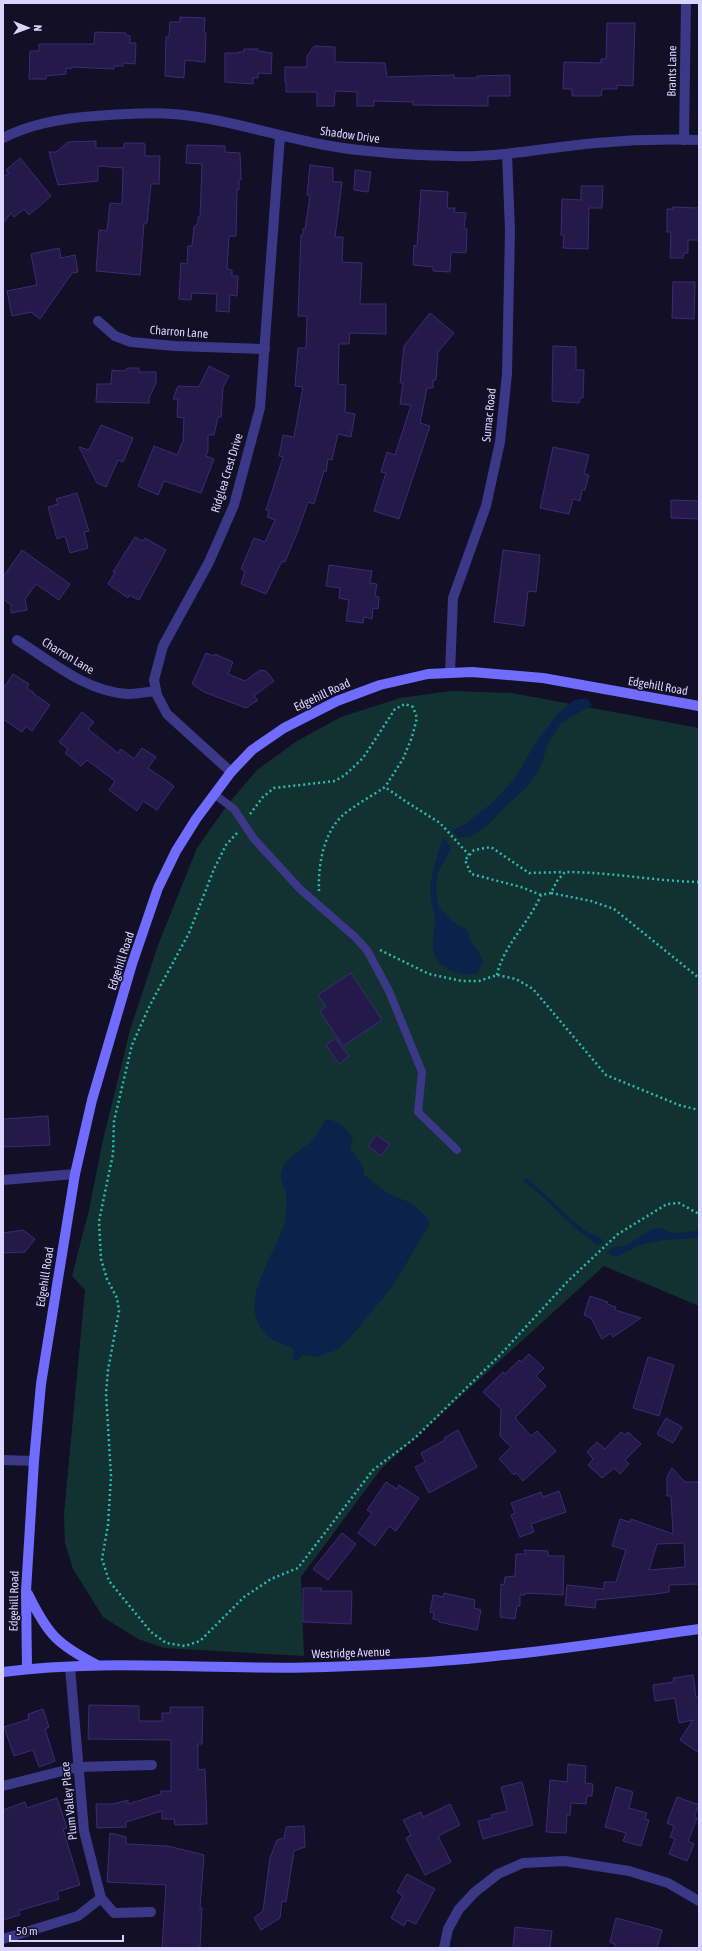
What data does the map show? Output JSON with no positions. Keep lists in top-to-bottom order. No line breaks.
{"streets":{"street":["Brants Lane","Shadow Drive","Charron Lane","Sumac Road","Ridglea Crest Drive","Edgehill Road","Westridge Avenue","Plum Valley Place"]},"crossings":[["Brants Lane","Shadow Drive"],["Shadow Drive","Sumac Road"],["Shadow Drive","Ridglea Crest Drive"],["Charron Lane","Ridglea Crest Drive"],["Sumac Road","Edgehill Road"],["Ridglea Crest Drive","Edgehill Road"],["Edgehill Road","Westridge Avenue"],["Westridge Avenue","Plum Valley Place"]],"scale_bar":"50 m","north":"right"}
